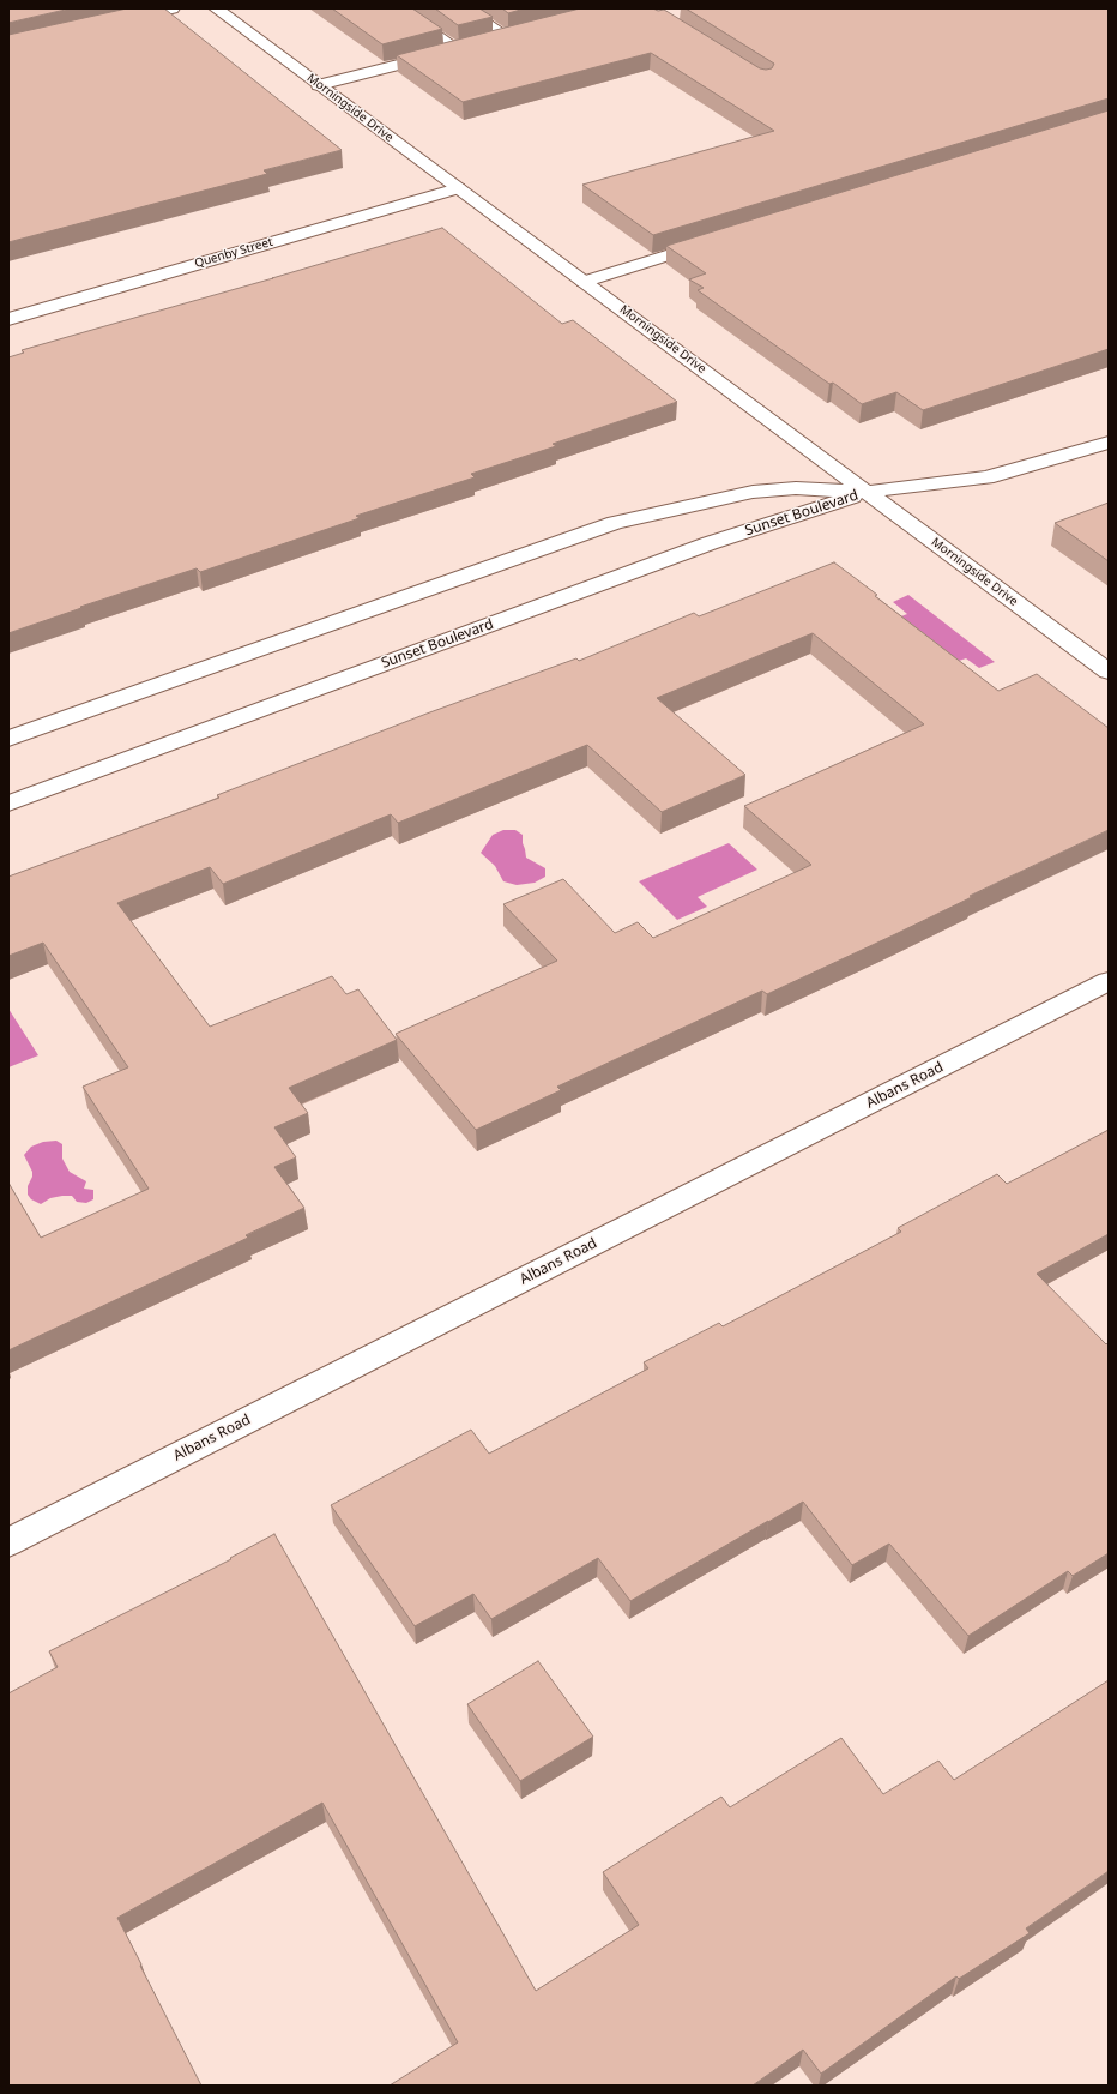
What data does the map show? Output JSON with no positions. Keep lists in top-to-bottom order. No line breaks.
{"streets":{"street":["Morningside Drive","Quenby Street","Sunset Boulevard","Albans Road"]},"crossings":[["Morningside Drive","Quenby Street"],["Morningside Drive","Sunset Boulevard"]]}
